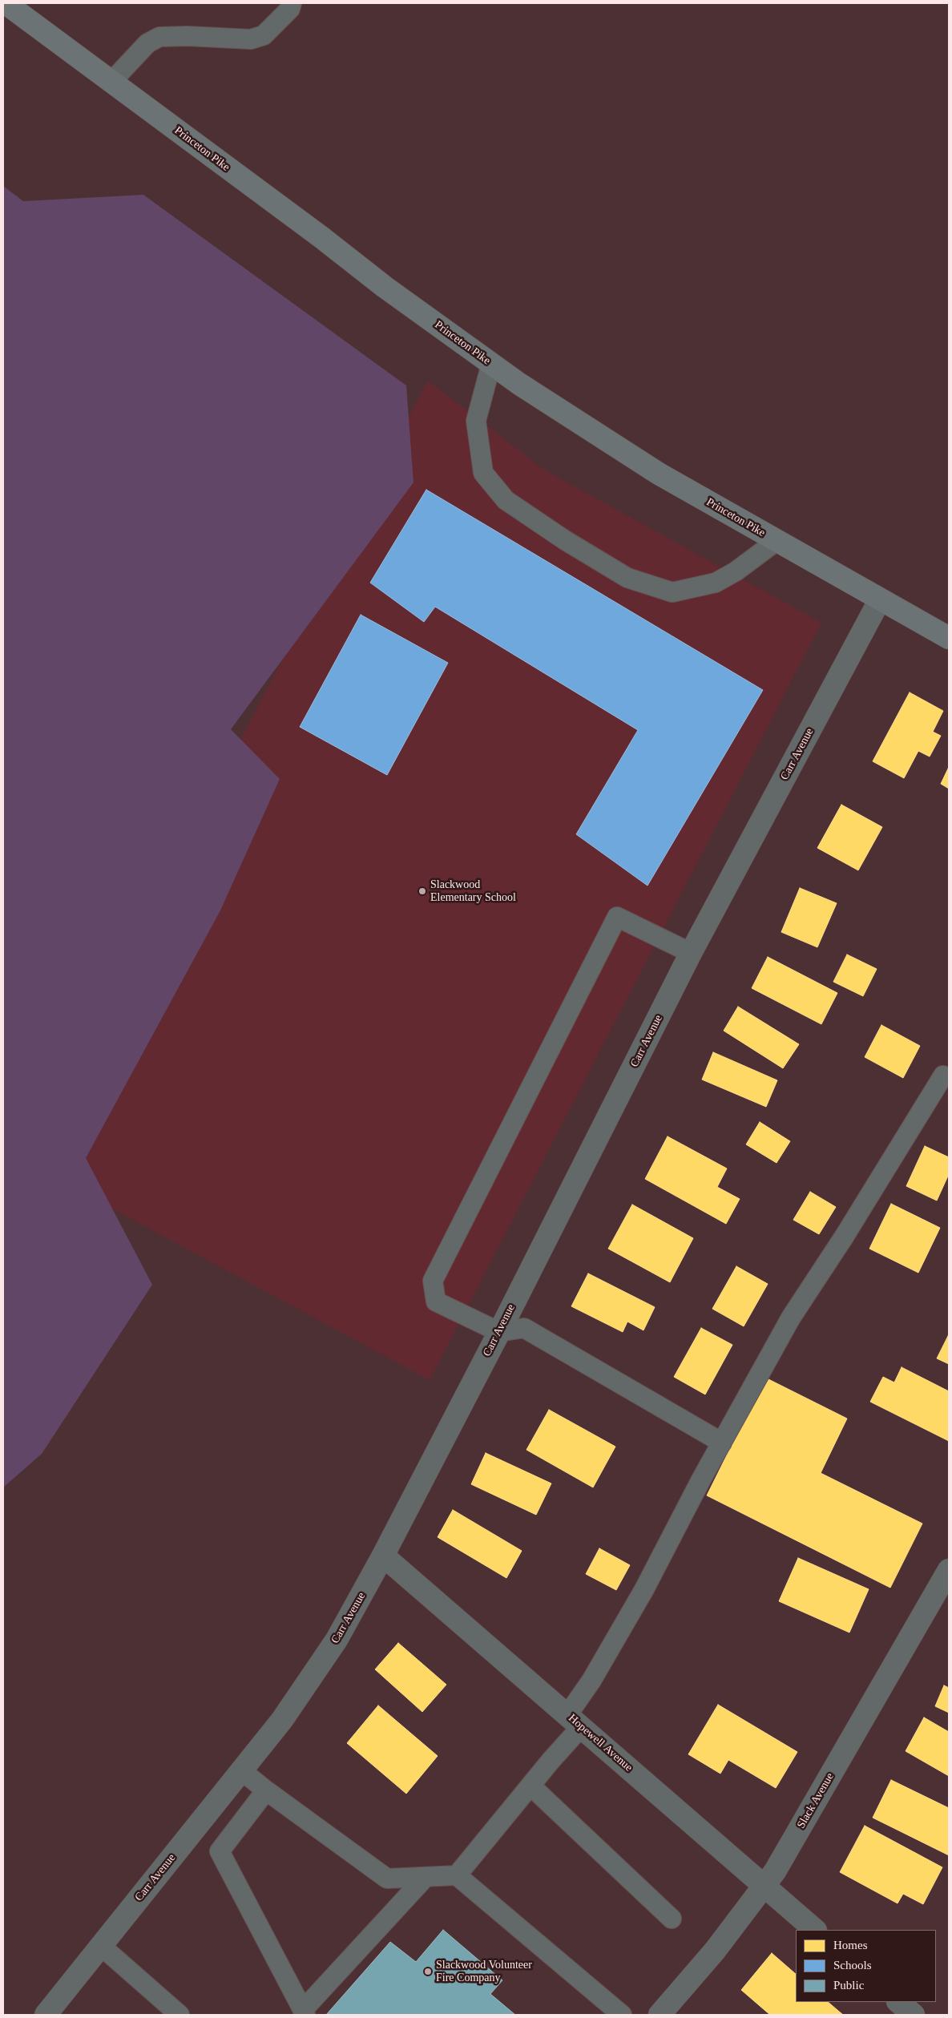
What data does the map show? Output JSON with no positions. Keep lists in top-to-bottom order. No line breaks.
{"streets":{"main road":["Princeton Pike"],"street":["Carr Avenue","Hopewell Avenue","Slack Avenue"]},"crossings":[["Princeton Pike","Carr Avenue"],["Carr Avenue","Hopewell Avenue"],["Hopewell Avenue","Slack Avenue"]],"places":["Slackwood Elementary School","Slackwood Volunteer Fire Company"],"legend":["Homes","Schools","Public"]}
